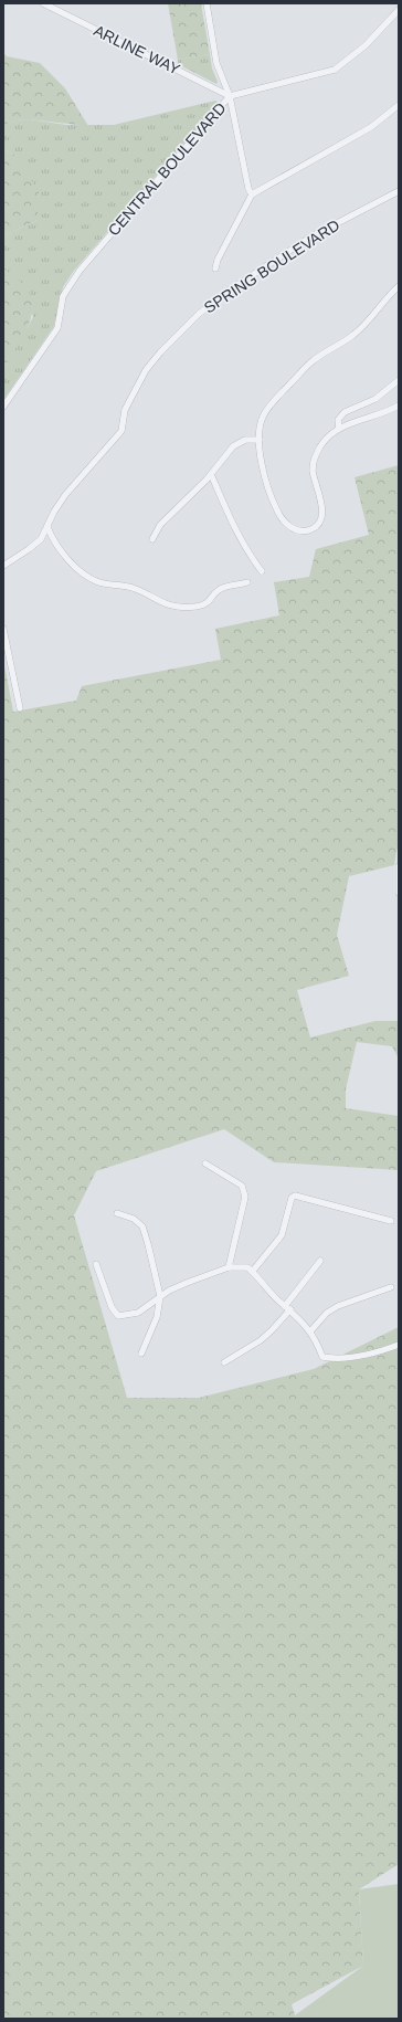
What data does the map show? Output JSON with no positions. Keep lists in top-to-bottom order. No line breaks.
{"streets":{"street":["ARLINE WAY","CENTRAL BOULEVARD","SPRING BOULEVARD"]},"crossings":[["ARLINE WAY","CENTRAL BOULEVARD"]]}
